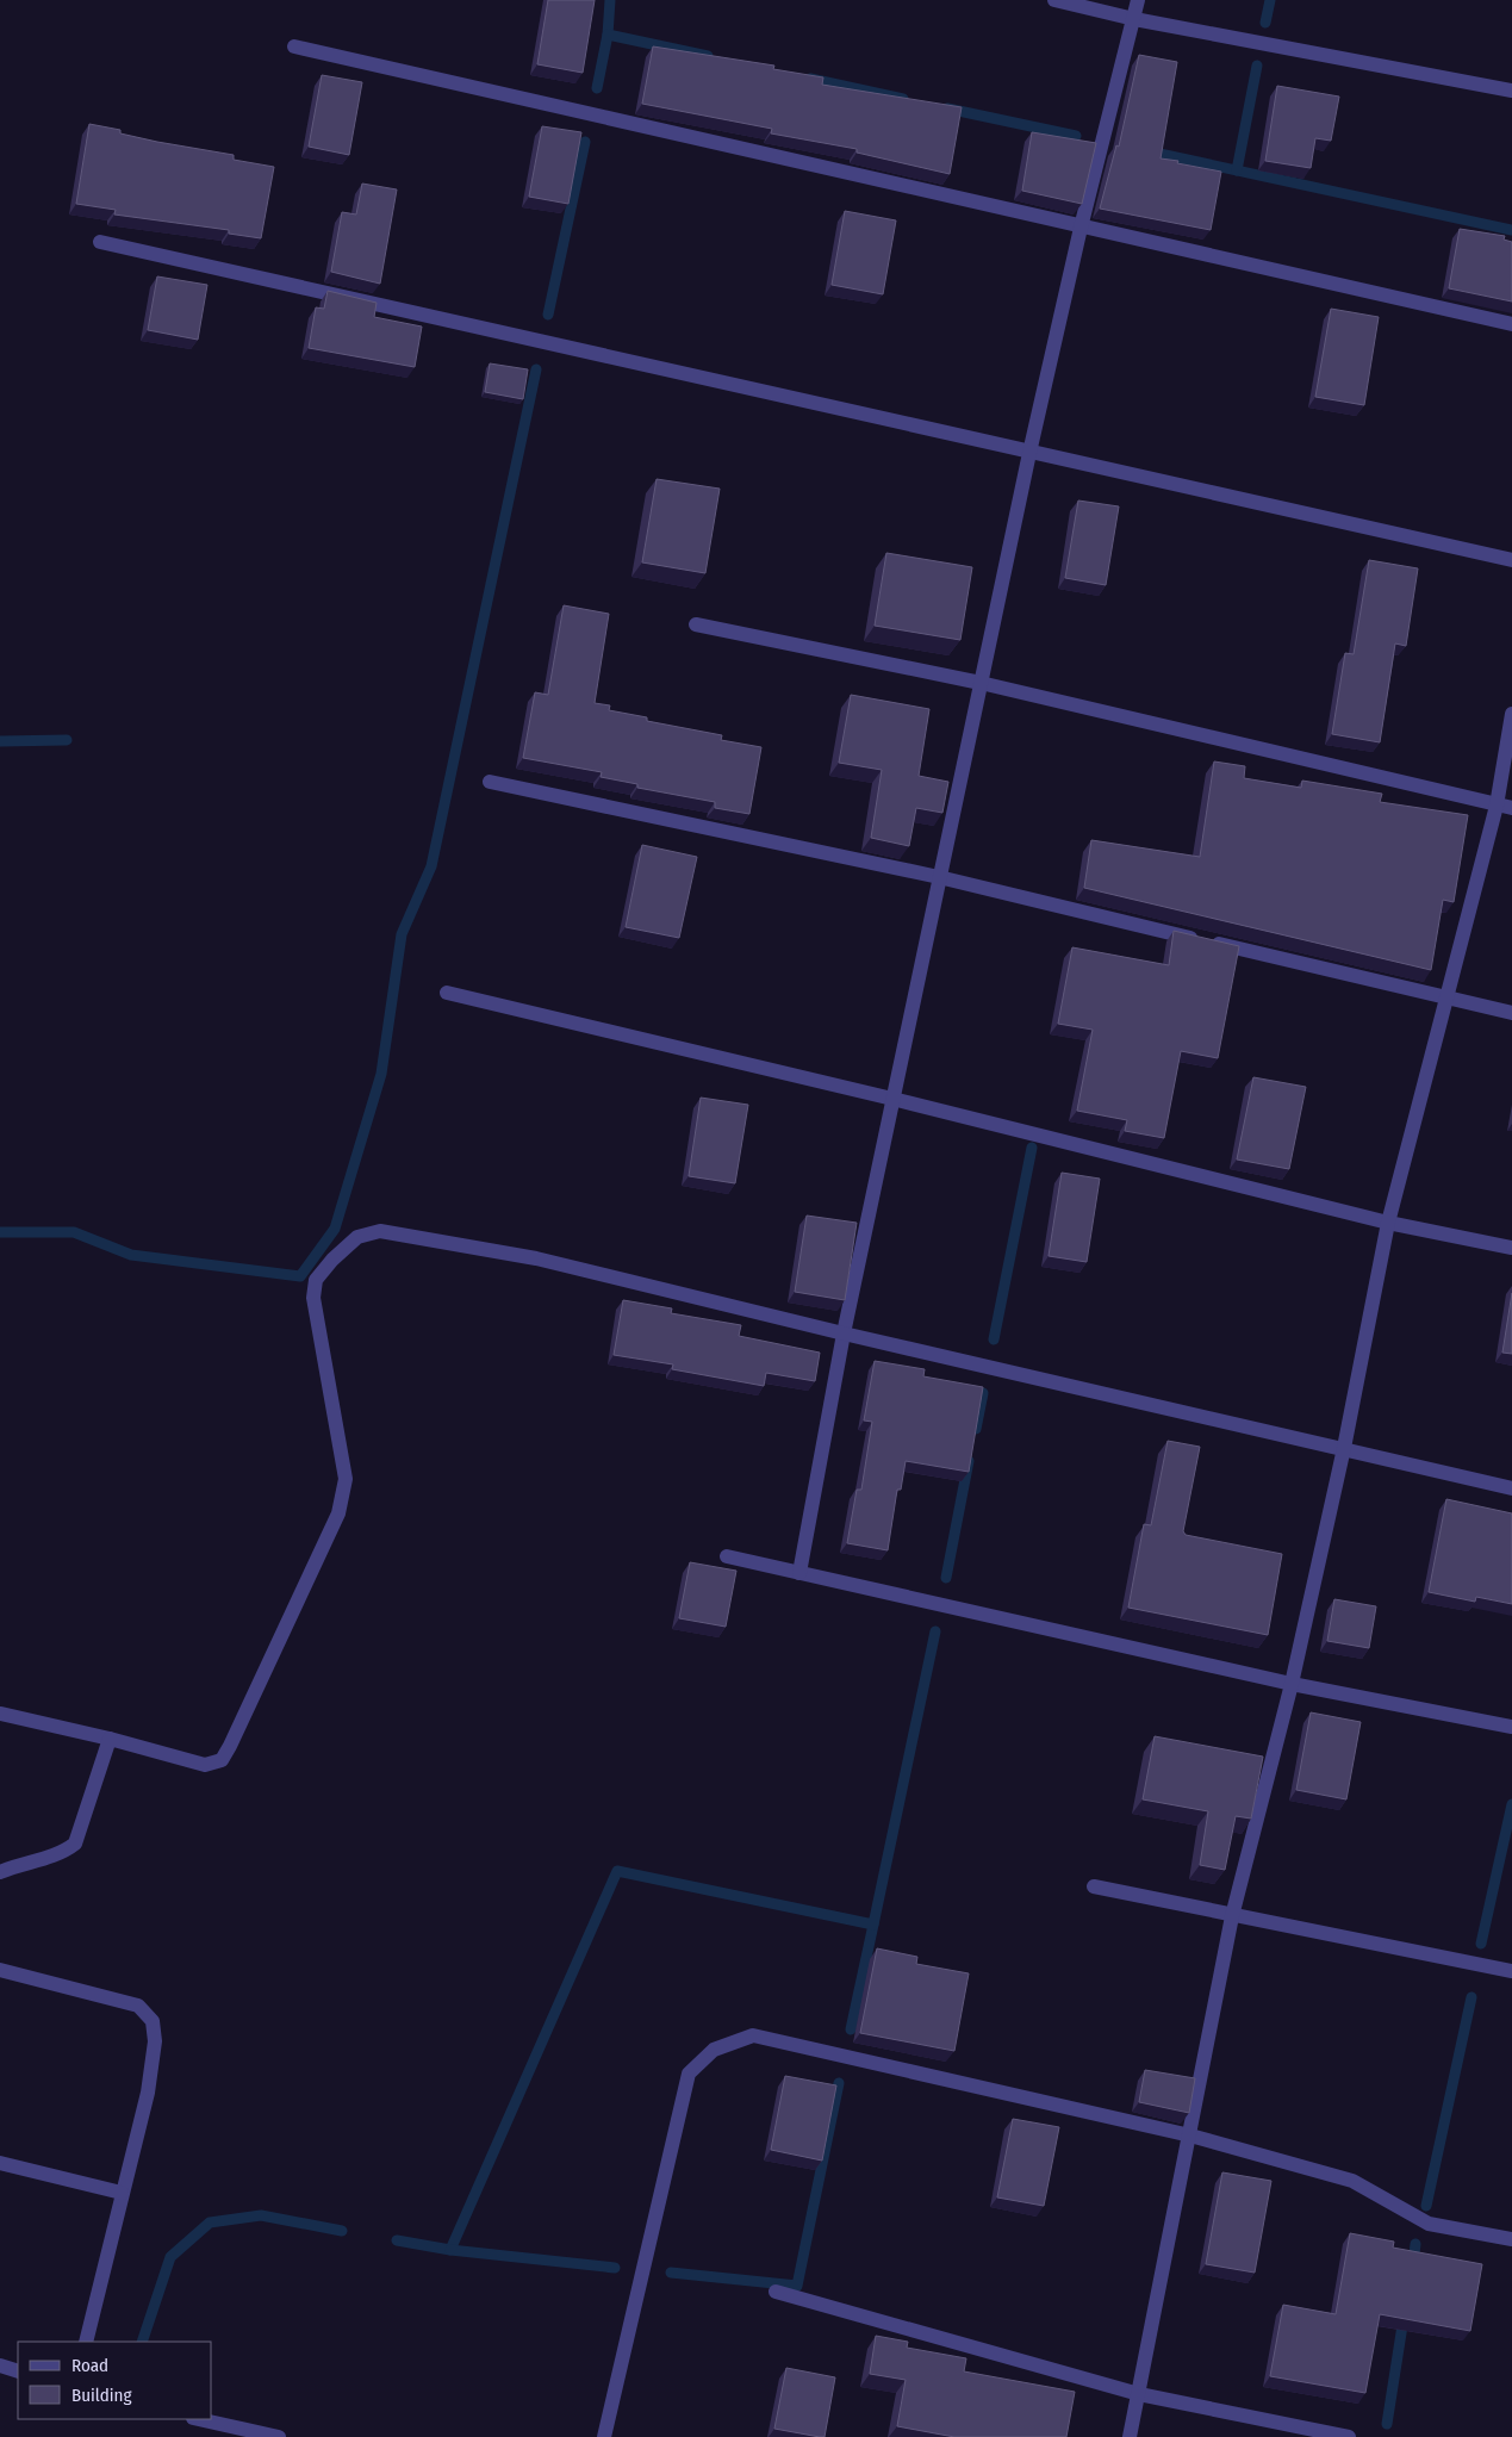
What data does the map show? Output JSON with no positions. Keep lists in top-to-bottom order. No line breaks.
{"legend":["Road","Building"]}
